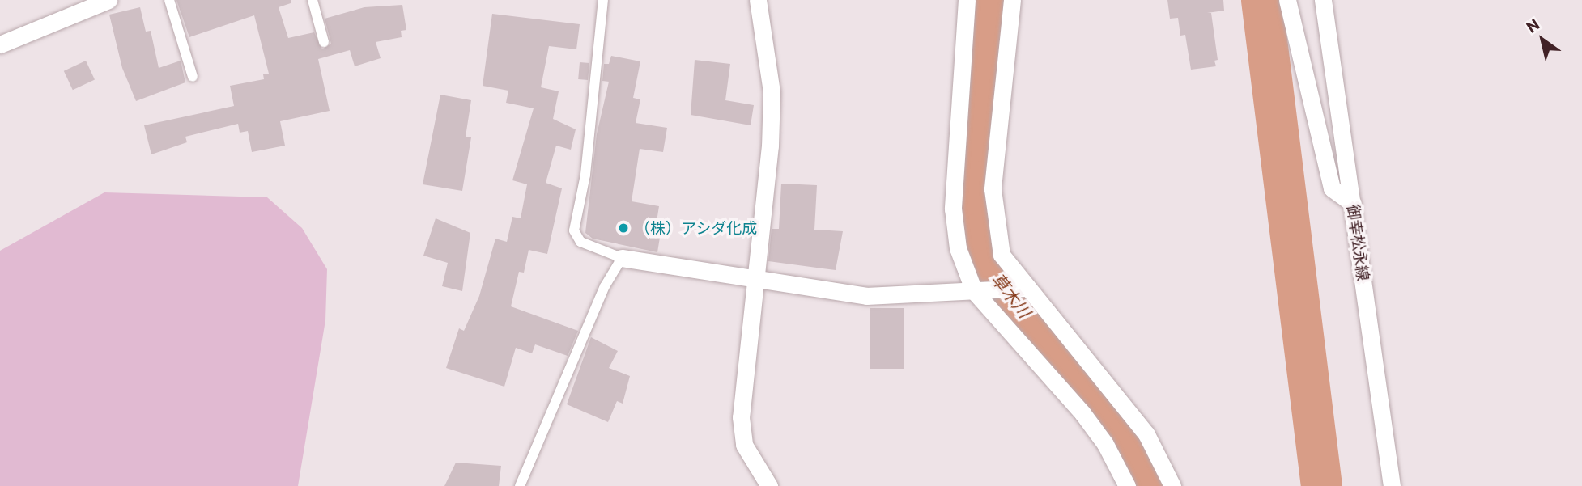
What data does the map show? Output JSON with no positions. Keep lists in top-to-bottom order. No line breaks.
{"streets":{"street":["御幸松永線"]},"water":["草木川"],"places":["（株）アシダ化成"],"north":"top left"}
